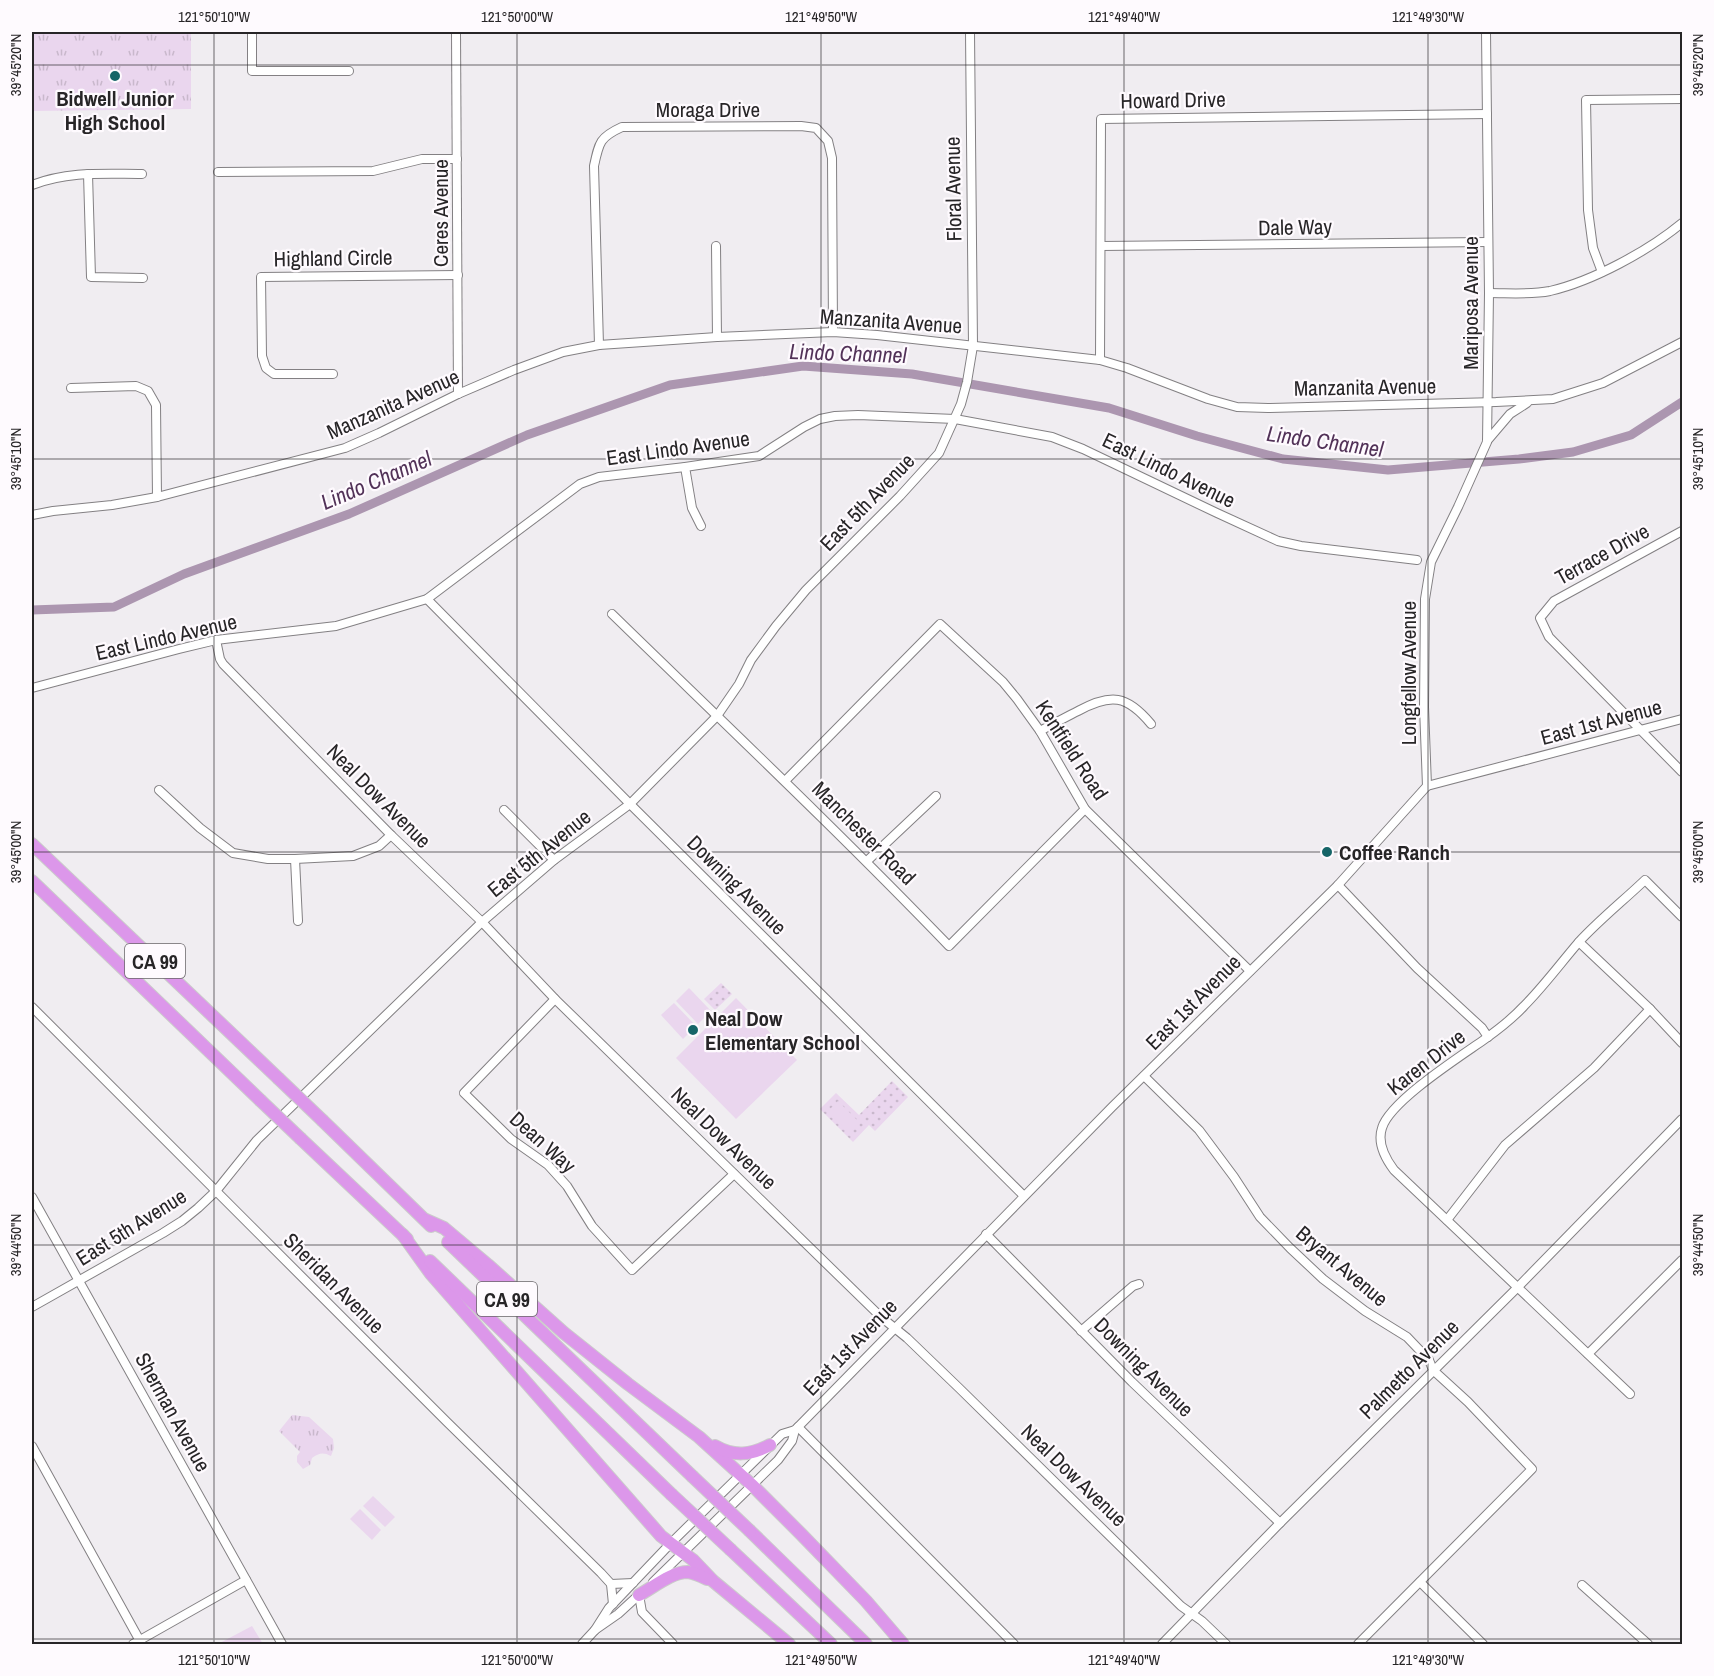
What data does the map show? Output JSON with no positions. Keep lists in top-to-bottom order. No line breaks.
{"streets":{"highway":["CA 99"],"street":["Howard Drive","Moraga Drive","Floral Avenue","Ceres Avenue","Dale Way","Highland Circle","Mariposa Avenue","Manzanita Avenue","East Lindo Avenue","East 5th Avenue","Terrace Drive","Longfellow Avenue","East 1st Avenue","Kentfield Road","Neal Dow Avenue","Manchester Road","Downing Avenue","Karen Drive","Dean Way","Bryant Avenue","Sheridan Avenue","Palmetto Avenue","Sherman Avenue"]},"crossings":[["Howard Drive","Dale Way"],["Howard Drive","Mariposa Avenue"],["Howard Drive","Manzanita Avenue"],["Moraga Drive","Manzanita Avenue"],["Floral Avenue","Manzanita Avenue"],["Floral Avenue","East 5th Avenue"],["Ceres Avenue","Highland Circle"],["Ceres Avenue","Manzanita Avenue"],["Dale Way","Mariposa Avenue"],["Mariposa Avenue","Manzanita Avenue"],["Mariposa Avenue","Longfellow Avenue"],["Manzanita Avenue","East 5th Avenue"],["East Lindo Avenue","East 5th Avenue"],["East Lindo Avenue","Neal Dow Avenue"],["East Lindo Avenue","Downing Avenue"],["East 5th Avenue","Neal Dow Avenue"],["East 5th Avenue","Manchester Road"],["East 5th Avenue","Downing Avenue"],["East 5th Avenue","Sheridan Avenue"],["East 5th Avenue","Sherman Avenue"],["Terrace Drive","East 1st Avenue"],["Longfellow Avenue","East 1st Avenue"],["East 1st Avenue","Kentfield Road"],["East 1st Avenue","Neal Dow Avenue"],["East 1st Avenue","Downing Avenue"],["East 1st Avenue","Bryant Avenue"],["Kentfield Road","Manchester Road"],["Neal Dow Avenue","Dean Way"],["Neal Dow Avenue","Palmetto Avenue"],["Downing Avenue","Palmetto Avenue"],["Karen Drive","Palmetto Avenue"],["Bryant Avenue","Palmetto Avenue"]],"water":["Lindo Channel"],"places":["Bidwell Junior High School","Coffee Ranch","Neal Dow Elementary School"],"coordinates":["121°50'10\"W","121°50'00\"W","121°49'50\"W","121°49'40\"W","121°49'30\"W","39°45'20\"N","39°45'10\"N","39°45'00\"N","39°44'50\"N"]}
